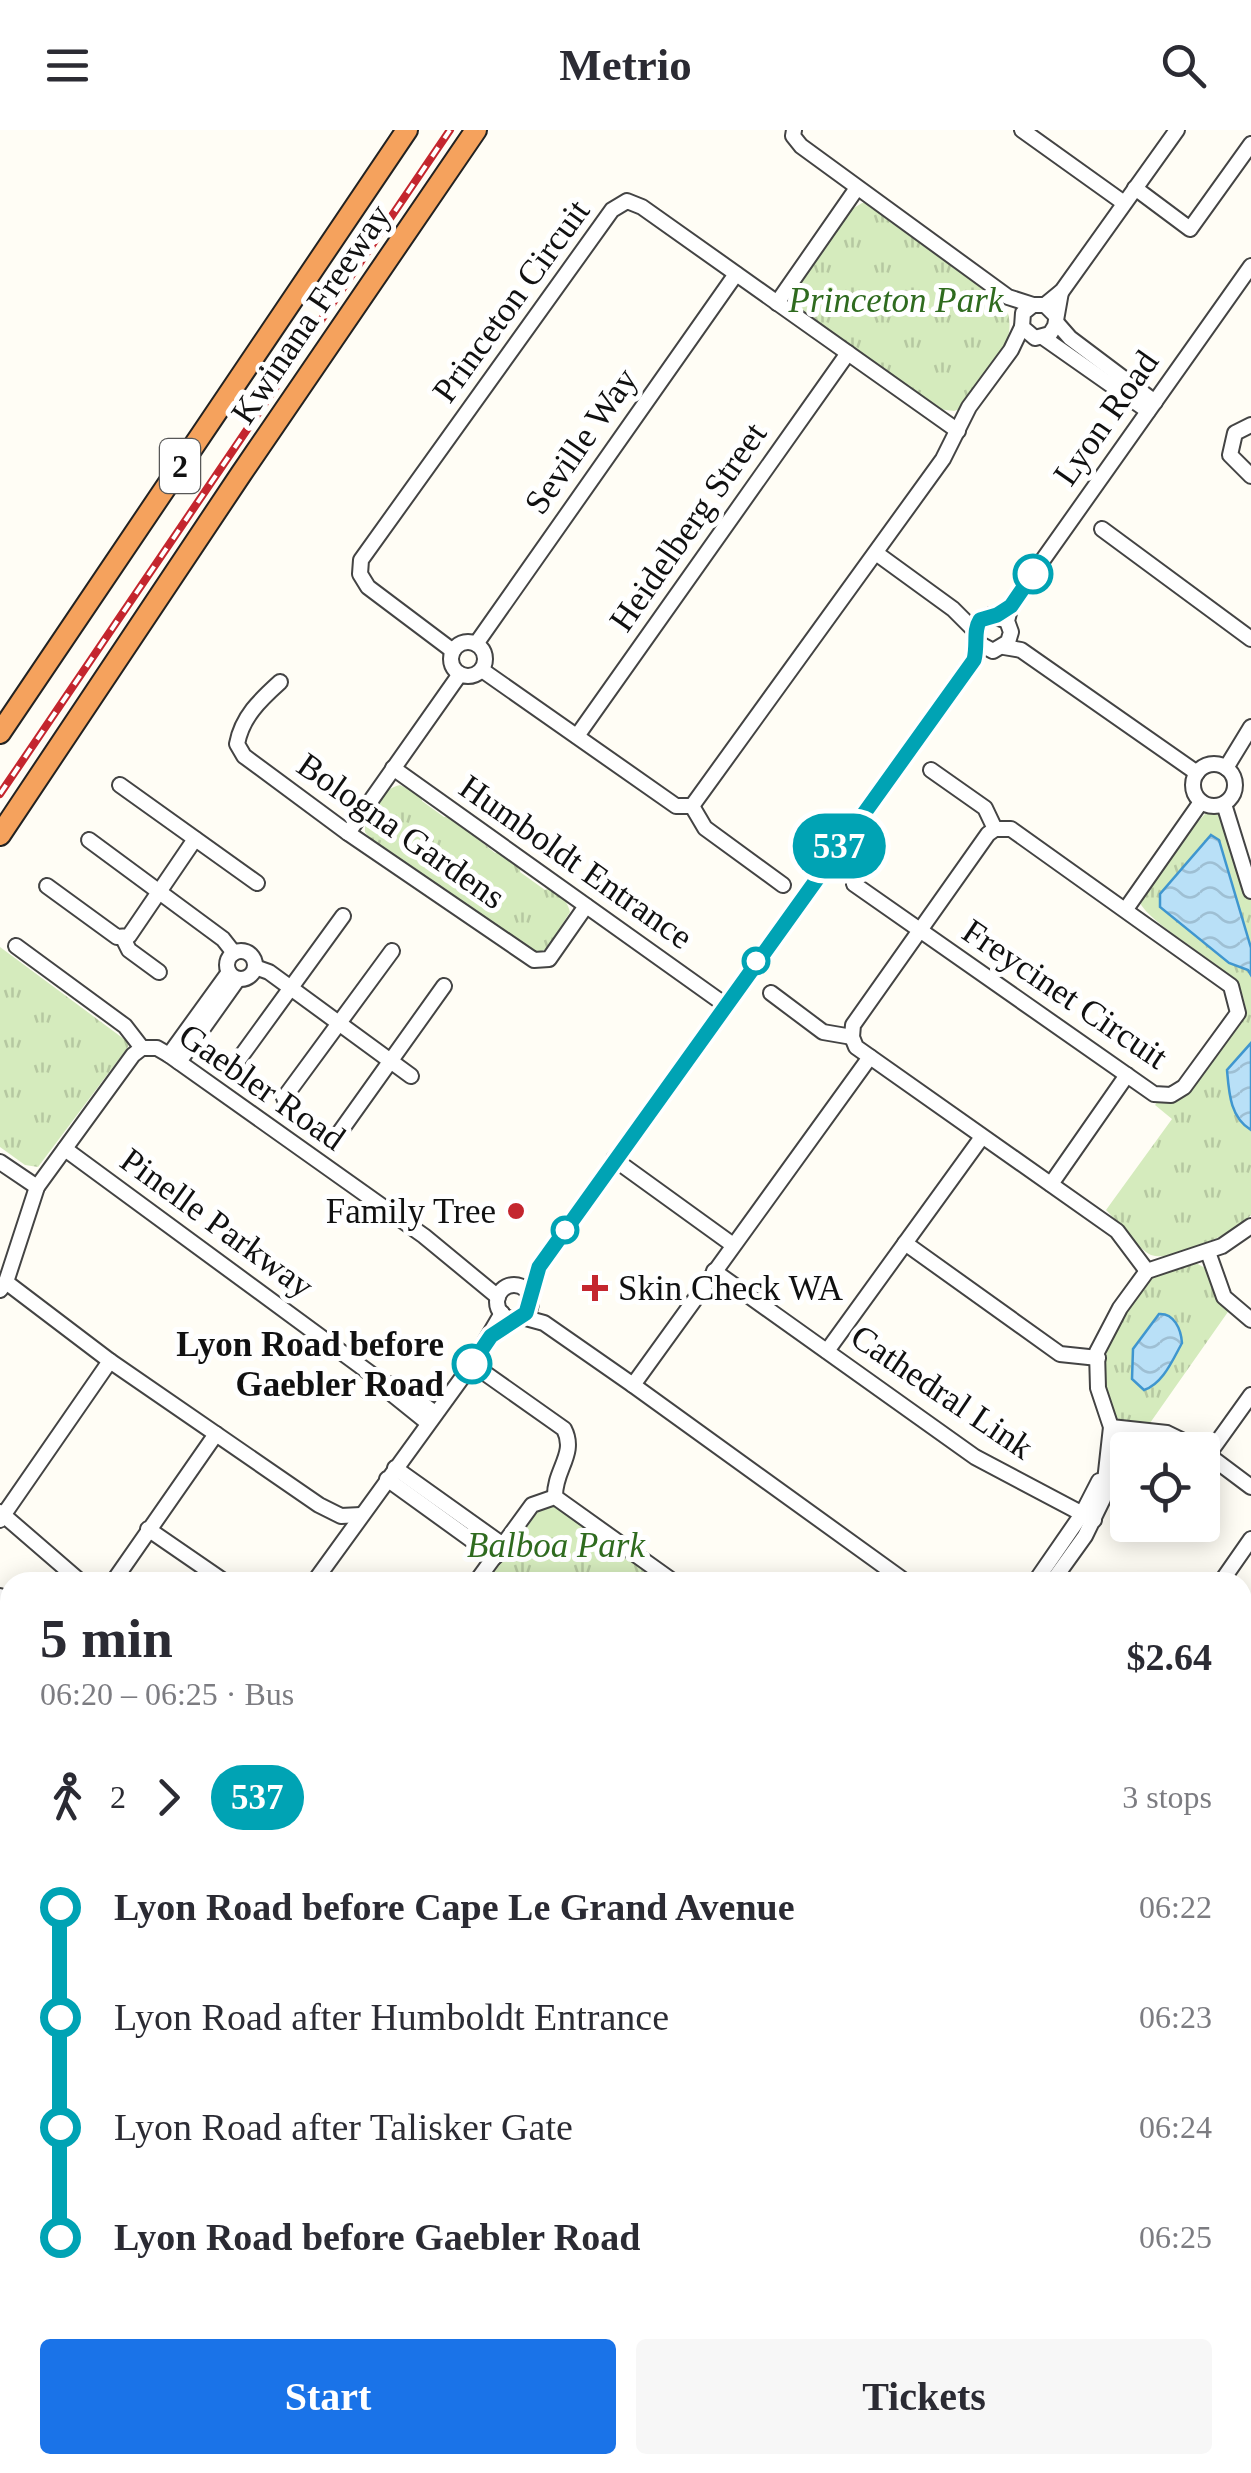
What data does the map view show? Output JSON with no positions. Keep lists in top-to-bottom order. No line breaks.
{"streets":{"highway":["Kwinana Freeway","2"],"street":["Princeton Circuit","Lyon Road","Seville Way","Heidelberg Street","Bologna Gardens","Humboldt Entrance","Freycinet Circuit","Gaebler Road","Pinelle Parkway","Cathedral Link"]},"crossings":[["Princeton Circuit","Seville Way"],["Princeton Circuit","Heidelberg Street"],["Bologna Gardens","Humboldt Entrance"]],"parks":["Princeton Park","Balboa Park"],"places":{"other":["Family Tree","Lyon Road before Gaebler Road"],"health":["Skin Check WA"]},"lines":["bus line 537"],"page":{"header":"Metrio","on_map":"537","heading":["5 min","06:20 – 06:25 · Bus","$2.64"],"legs":["2","537","3 stops"],"list":[{"name":"Lyon Road before Cape Le Grand Avenue","value":"06:22"},{"name":"Lyon Road after Humboldt Entrance","value":"06:23"},{"name":"Lyon Road after Talisker Gate","value":"06:24"},{"name":"Lyon Road before Gaebler Road","value":"06:25"}],"buttons":["Start","Tickets"]}}
